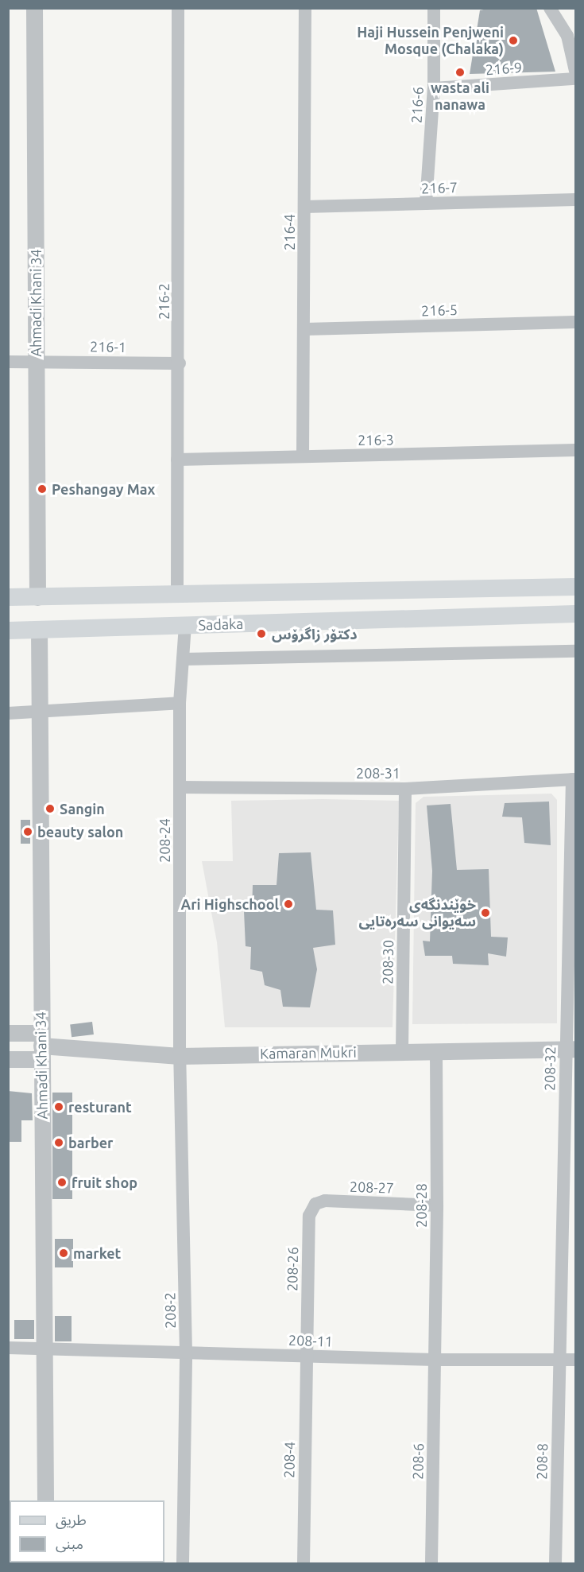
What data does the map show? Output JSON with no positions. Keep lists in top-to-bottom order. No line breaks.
{"streets":{"main road":["Sadaka"],"street":["216-9","216-6","216-7","216-4","216-2","Ahmadi Khani 34","216-5","216-1","216-3","208-31","208-24","208-30","Kamaran Mukri","208-32","208-27","208-28","208-26","208-2","208-11","208-4","208-6","208-8"]},"crossings":[["216-9","216-6"],["216-6","216-7"],["216-7","216-4"],["216-4","216-5"],["216-4","216-3"],["216-2","216-1"],["216-2","216-3"],["Ahmadi Khani 34","216-1"],["Ahmadi Khani 34","Sadaka"],["Ahmadi Khani 34","Kamaran Mukri"],["Ahmadi Khani 34","208-11"],["Sadaka","208-24"],["208-31","208-24"],["208-31","208-30"],["208-31","208-32"],["208-24","Kamaran Mukri"],["208-24","208-2"],["208-30","Kamaran Mukri"],["Kamaran Mukri","208-32"],["Kamaran Mukri","208-28"],["Kamaran Mukri","208-2"],["208-32","208-11"],["208-32","208-8"],["208-27","208-28"],["208-27","208-26"],["208-28","208-11"],["208-28","208-6"],["208-26","208-11"],["208-26","208-4"],["208-2","208-11"],["208-11","208-4"],["208-11","208-6"],["208-11","208-8"]],"places":["Haji Hussein Penjweni Mosque (Chalaka)","wasta ali nanawa","Peshangay Max","دکتۆر زاگرۆس","Sangin","beauty salon","Ari Highschool","خوێندنگەی سەیوانی سەرەتایی","resturant","barber","fruit shop","market"],"legend":["طريق","مبنى"]}
